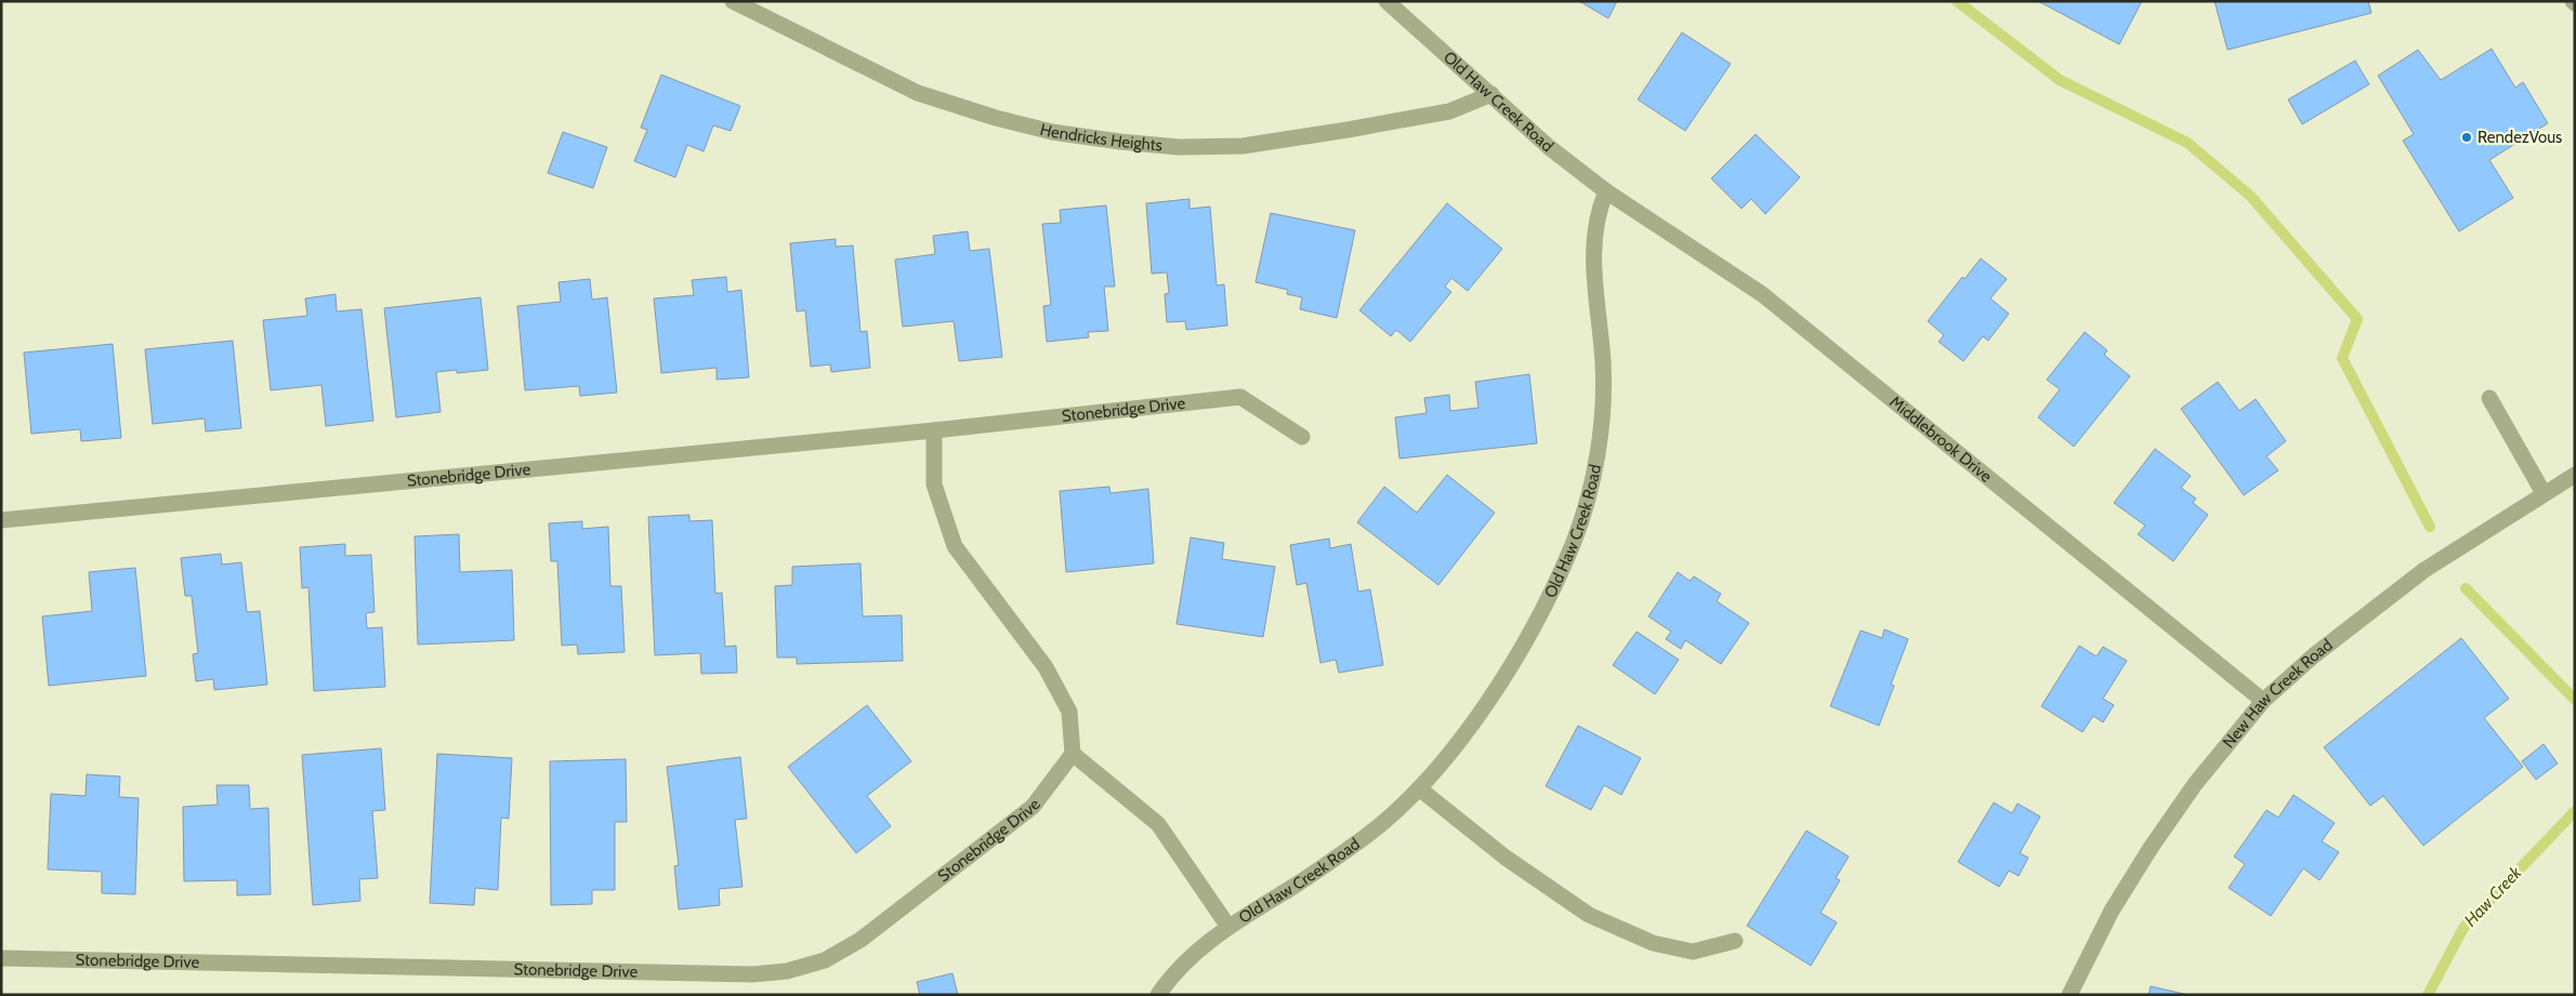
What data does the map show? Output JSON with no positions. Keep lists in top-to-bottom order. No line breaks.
{"streets":{"street":["Old Haw Creek Road","Hendricks Heights","Stonebridge Drive","Middlebrook Drive","New Haw Creek Road"]},"crossings":[["Old Haw Creek Road","Hendricks Heights"],["Old Haw Creek Road","Middlebrook Drive"],["Middlebrook Drive","New Haw Creek Road"]],"water":["Haw Creek"],"places":["RendezVous"]}
